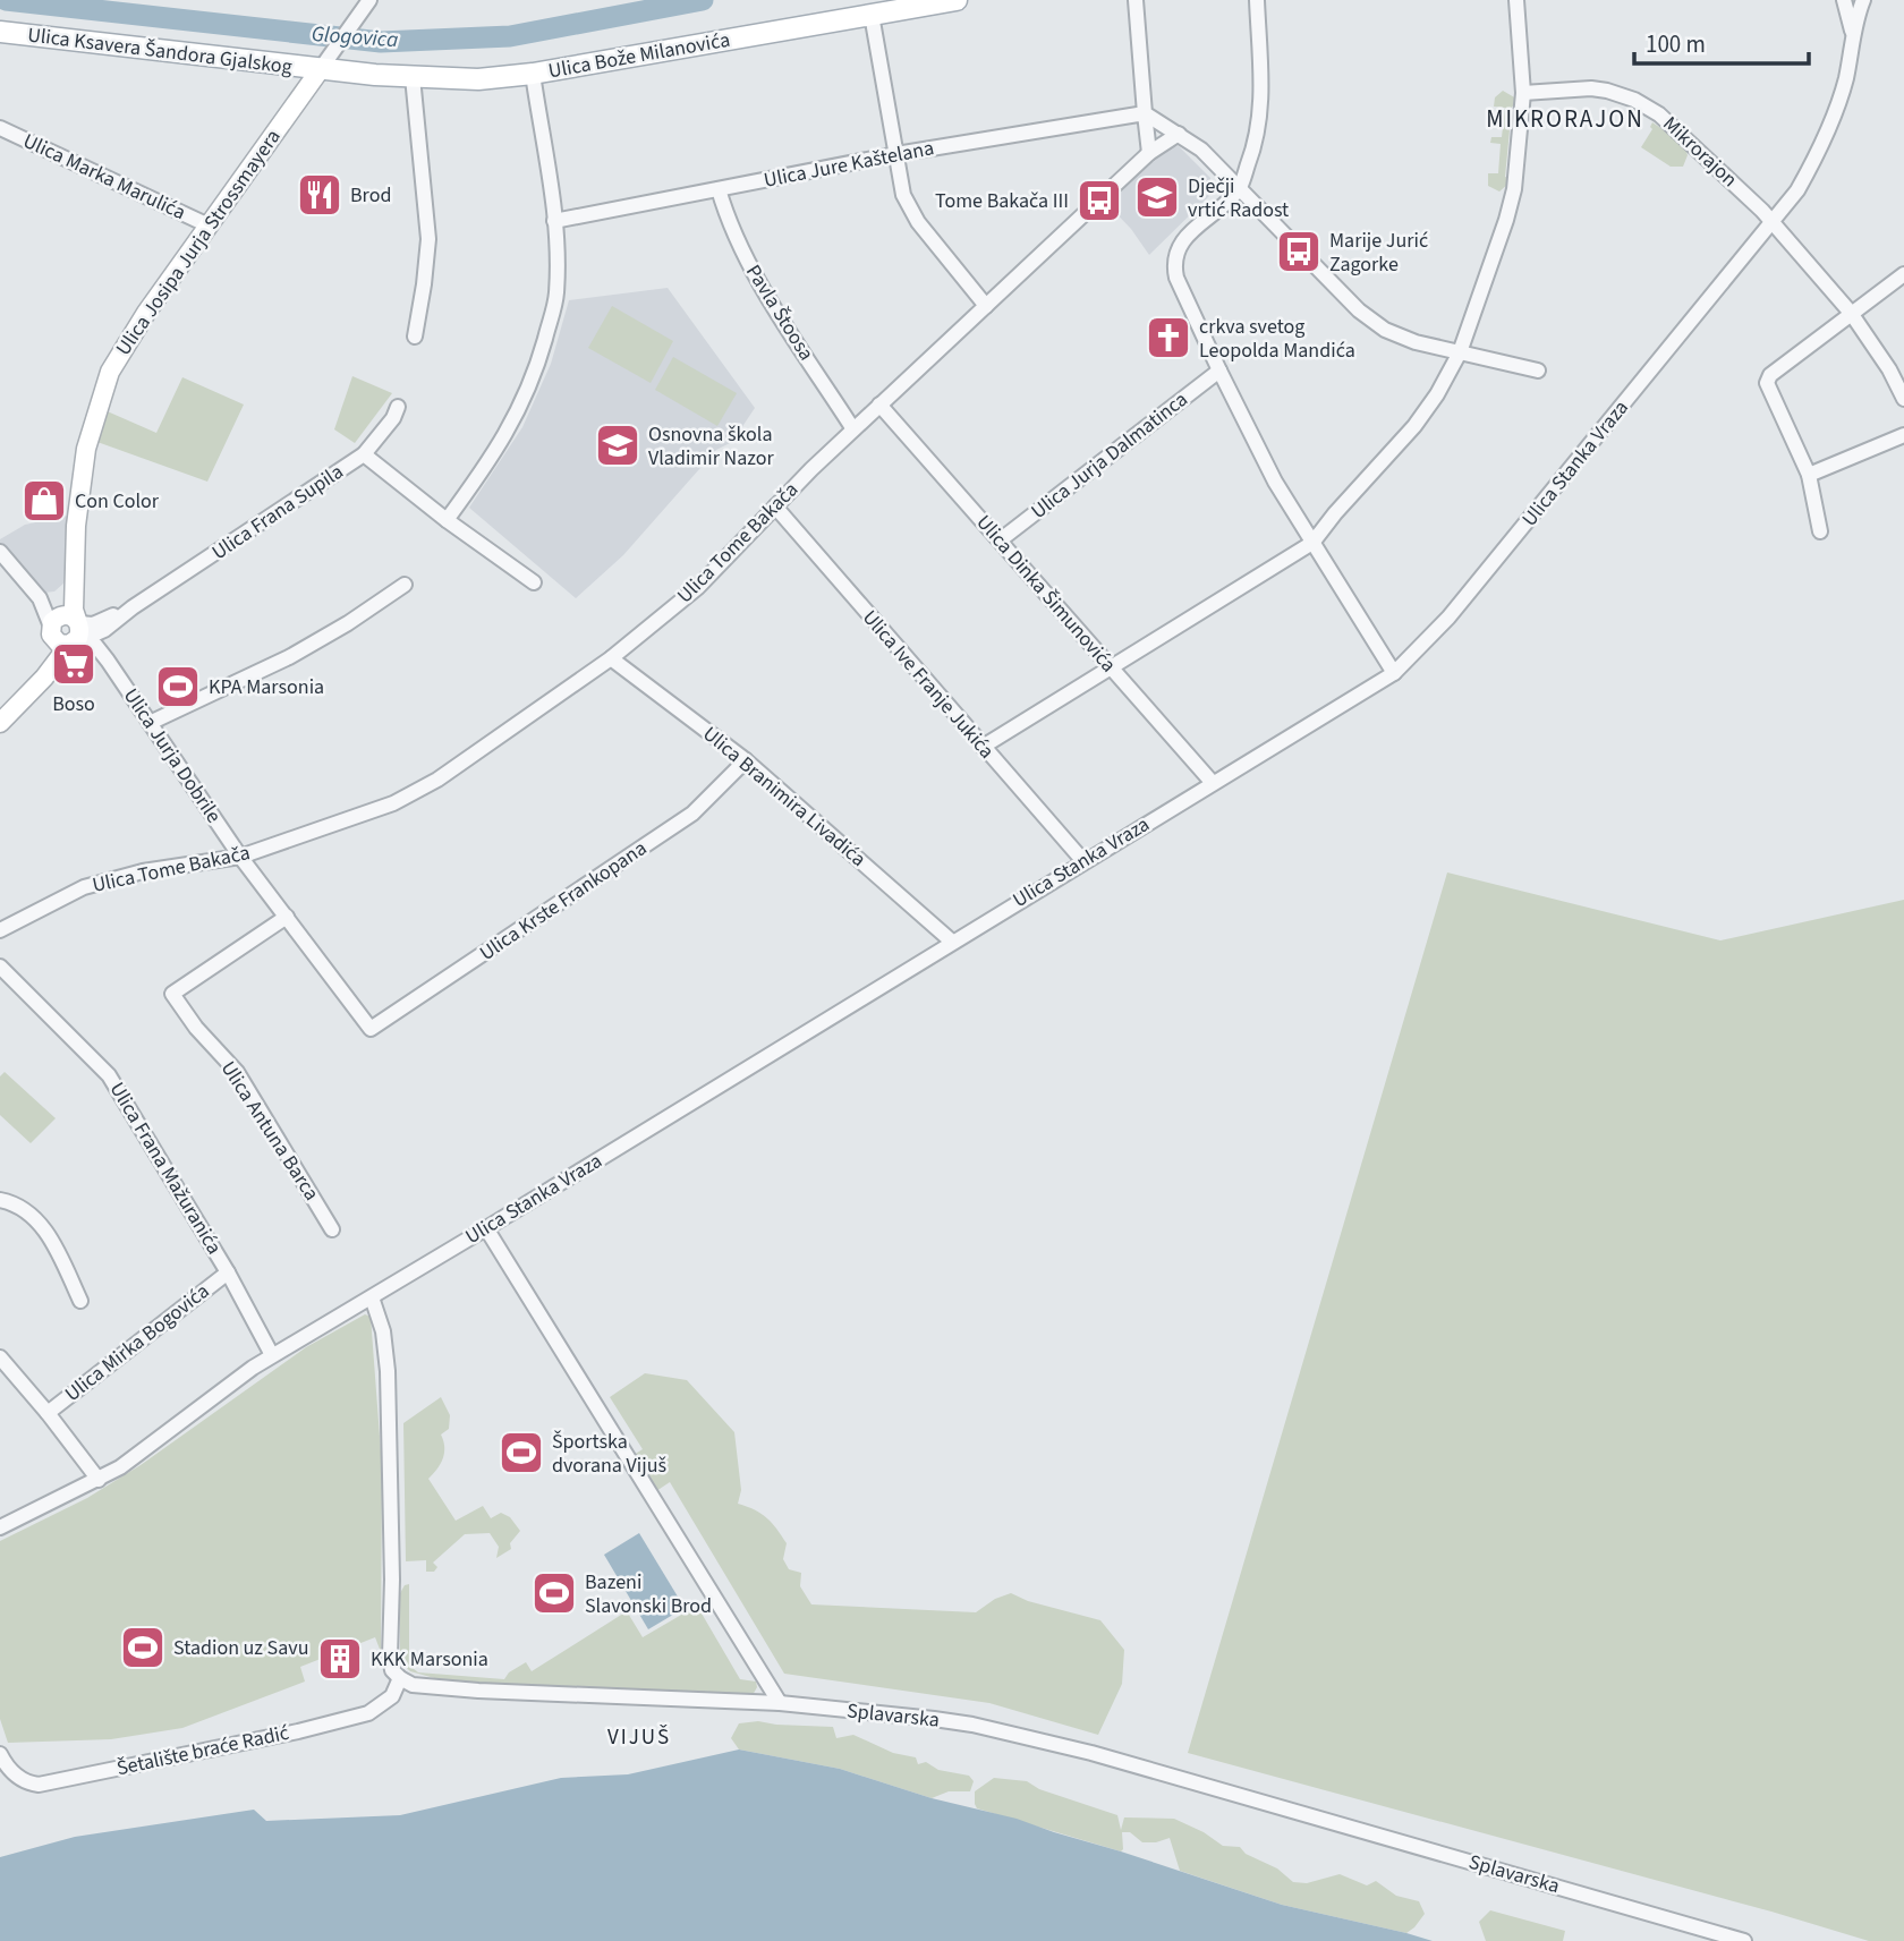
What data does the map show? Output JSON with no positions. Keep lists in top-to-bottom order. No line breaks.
{"streets":{"main road":["Ulica Ksavera Šandora Gjalskog","Ulica Bože Milanovića","Ulica Josipa Jurja Strossmayera"],"street":["Mikrorajon","Ulica Jure Kaštelana","Ulica Marka Marulića","Pavla Štoosa","Ulica Jurja Dalmatinca","Ulica Stanka Vraza","Ulica Frana Supila","Ulica Tome Bakača","Ulica Dinka Šimunovića","Ulica Ive Franje Jukića","Ulica Jurja Dobrile","Ulica Branimira Livadića","Ulica Krste Frankopana","Ulica Antuna Barca","Ulica Frana Mažuranića","Ulica Mirka Bogovića","Splavarska","Šetalište braće Radić"]},"crossings":[["Ulica Ksavera Šandora Gjalskog","Ulica Bože Milanovića"],["Ulica Ksavera Šandora Gjalskog","Ulica Josipa Jurja Strossmayera"],["Ulica Bože Milanovića","Ulica Josipa Jurja Strossmayera"],["Mikrorajon","Ulica Stanka Vraza"],["Ulica Jure Kaštelana","Pavla Štoosa"],["Ulica Marka Marulića","Ulica Josipa Jurja Strossmayera"],["Ulica Josipa Jurja Strossmayera","Ulica Frana Supila"],["Ulica Josipa Jurja Strossmayera","Ulica Jurja Dobrile"],["Pavla Štoosa","Ulica Tome Bakača"],["Ulica Jurja Dalmatinca","Ulica Dinka Šimunovića"],["Ulica Stanka Vraza","Ulica Dinka Šimunovića"],["Ulica Stanka Vraza","Ulica Ive Franje Jukića"],["Ulica Stanka Vraza","Ulica Branimira Livadića"],["Ulica Stanka Vraza","Ulica Frana Mažuranića"],["Ulica Frana Supila","Ulica Jurja Dobrile"],["Ulica Tome Bakača","Ulica Dinka Šimunovića"],["Ulica Tome Bakača","Ulica Ive Franje Jukića"],["Ulica Tome Bakača","Ulica Jurja Dobrile"],["Ulica Tome Bakača","Ulica Branimira Livadića"],["Ulica Jurja Dobrile","Ulica Krste Frankopana"],["Ulica Jurja Dobrile","Ulica Antuna Barca"],["Ulica Branimira Livadića","Ulica Krste Frankopana"],["Ulica Frana Mažuranića","Ulica Mirka Bogovića"],["Splavarska","Šetalište braće Radić"]],"districts":["MIKRORAJON","VIJUŠ"],"water":["Glogovica"],"places":{"restaurant":["Brod"],"school or university":["Dječji vrtić Radost","Osnovna škola Vladimir Nazor"],"bus stop":["Tome Bakača III","Marije Jurić Zagorke"],"church":["crkva svetog Leopolda Mandića"],"shop":["Con Color"],"supermarket":["Boso"],"sports":["KPA Marsonia","Športska dvorana Vijuš","Bazeni Slavonski Brod","Stadion uz Savu"],"building":["KKK Marsonia"]},"scale_bar":"100 m"}
